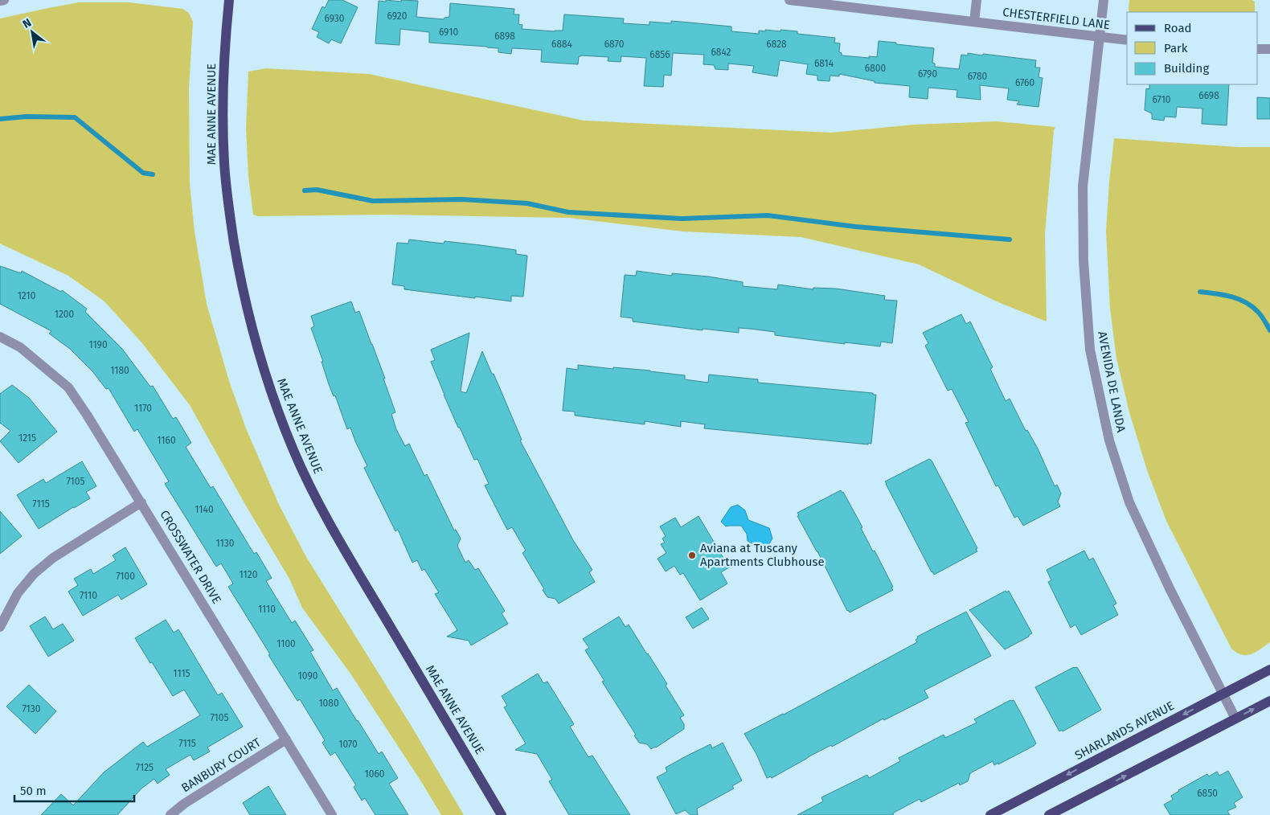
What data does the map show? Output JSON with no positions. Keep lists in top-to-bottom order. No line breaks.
{"streets":{"main road":["MAE ANNE AVENUE","SHARLANDS AVENUE"],"street":["CHESTERFIELD LANE","AVENIDA DE LANDA","CROSSWATER DRIVE","BANBURY COURT"]},"crossings":[["CHESTERFIELD LANE","AVENIDA DE LANDA"],["AVENIDA DE LANDA","SHARLANDS AVENUE"],["CROSSWATER DRIVE","BANBURY COURT"]],"places":["Aviana at Tuscany Apartments Clubhouse"],"house_numbers":["6920","6930","6910","6898","6884","6870","6828","6842","6856","6814","6800","6790","6780","6760","6698","6710","1210","1200","1190","1180","1170","1215","1160","7105","7115","1140","1130","1120","7100","7110","1110","1100","1115","1090","1080","7130","7105","7115","1070","7125","1060","6850"],"legend":["Road","Park","Building"],"scale_bar":"50 m","north":"top left"}
